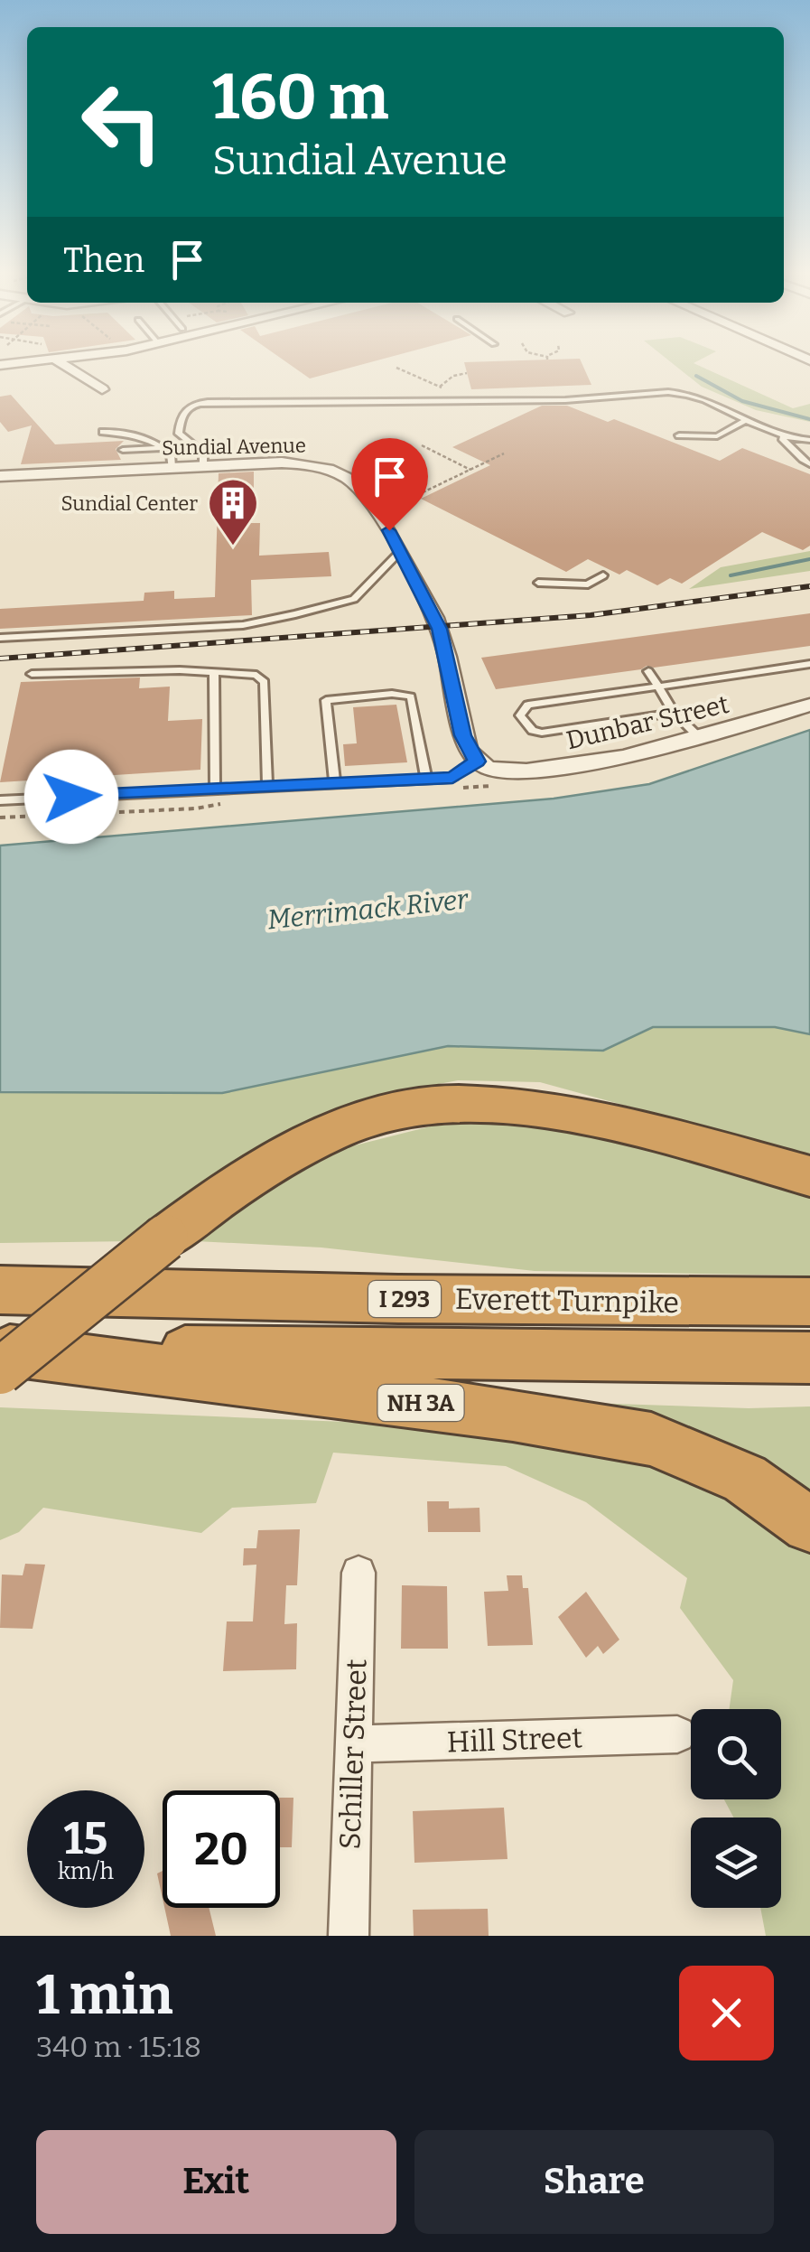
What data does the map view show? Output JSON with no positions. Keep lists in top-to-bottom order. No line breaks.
{"streets":{"highway":["I 293","Everett Turnpike","NH 3A"],"street":["Sundial Avenue","Dunbar Street","Hill Street","Schiller Street"]},"crossings":[["Sundial Avenue","Dunbar Street"],["Everett Turnpike","NH 3A"],["Hill Street","Schiller Street"]],"water":["Merrimack River"],"places":{"building":["Sundial Center"]},"page":{"turn":["160 m","Sundial Avenue"],"then":"Then","speed":"15 km/h","limit":"20","heading":["1 min","340 m · 15:18"],"buttons":["Exit","Share"]}}
